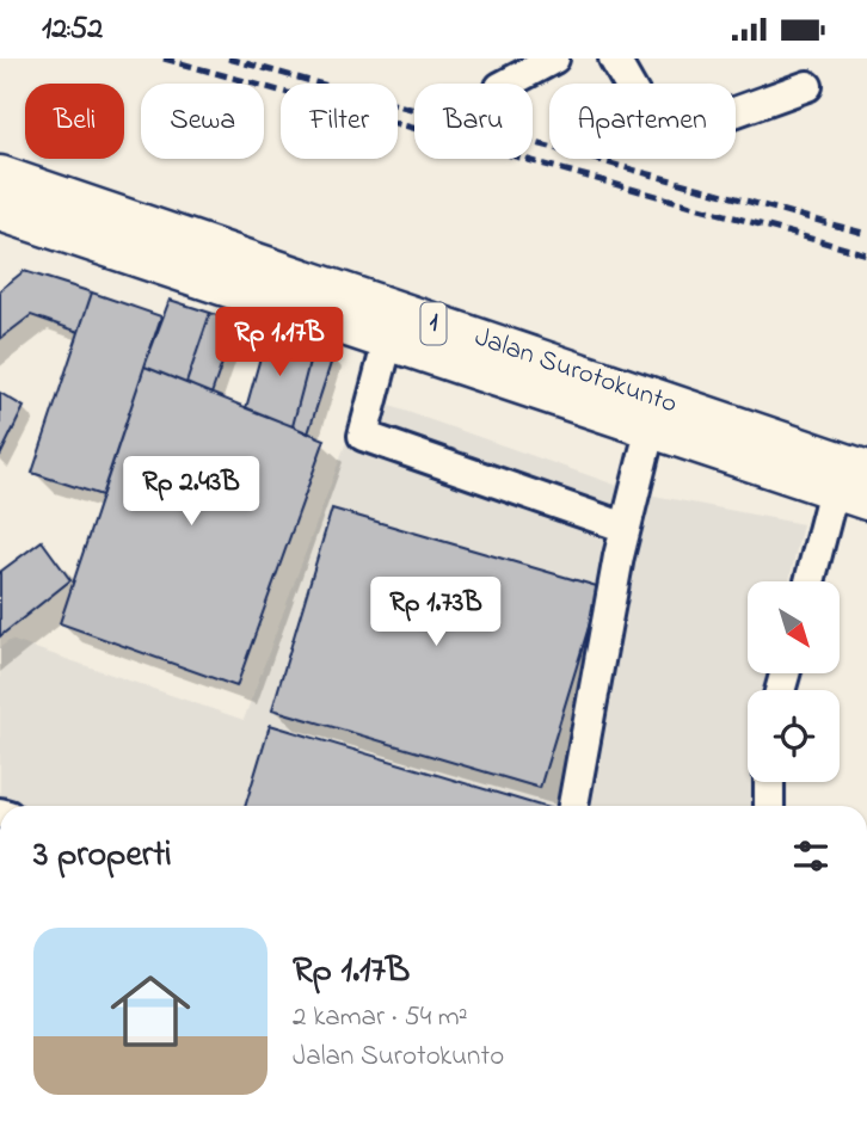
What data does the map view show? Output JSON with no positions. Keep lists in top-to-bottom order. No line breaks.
{"streets":{"main road":["1","Jalan Surotokunto"]},"north":"bottom right","page":{"status":"12:52","chip":["Beli","Sewa","Filter","Baru","Apartemen"],"price":["Rp 1.17B","Rp 2.43B","Rp 1.73B"],"heading":"3 properti","list":[{"name":"Rp 1.17B","note":"2 kamar · 54 m² · Jalan Surotokunto"}]}}
